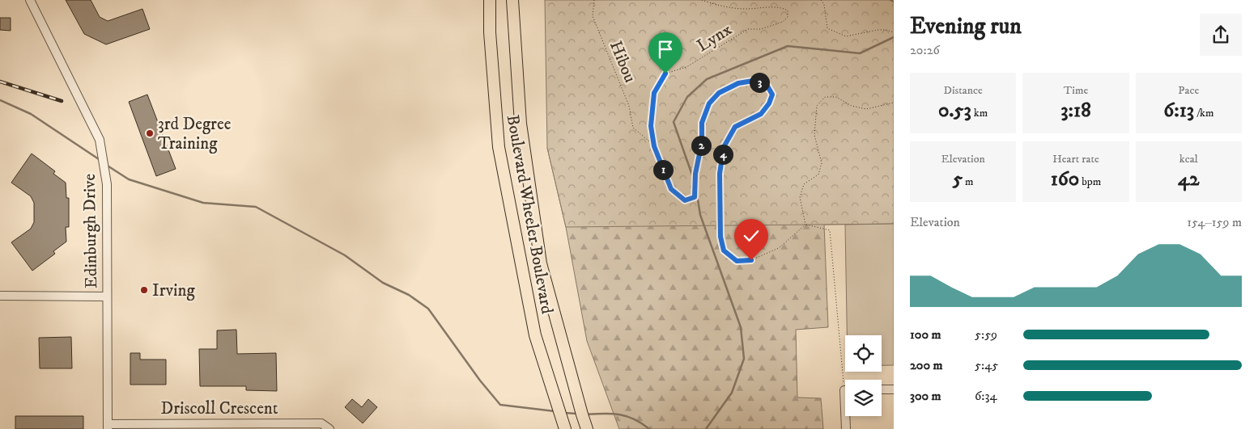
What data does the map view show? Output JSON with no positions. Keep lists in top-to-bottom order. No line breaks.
{"streets":{"highway":["Boulevard Wheeler Boulevard"],"street":["Edinburgh Drive","Driscoll Crescent"],"path":["Lynx","Hibou"]},"crossings":[["Lynx","Hibou"],["Edinburgh Drive","Driscoll Crescent"]],"places":["3rd Degree Training","Irving"],"page":{"heading":["Evening run","20:26"],"stats":[["Distance","0.53 km"],["Time","3:18"],["Pace","6:13 /km"],["Elevation","5 m"],["Heart rate","160 bpm"],["kcal","42"]],"pins":["3","2","4","1"],"chart":["Elevation","154–159 m"],"list":[{"name":"100 m","note":"5:59"},{"name":"200 m","note":"5:45"},{"name":"300 m","note":"6:34"}]}}
